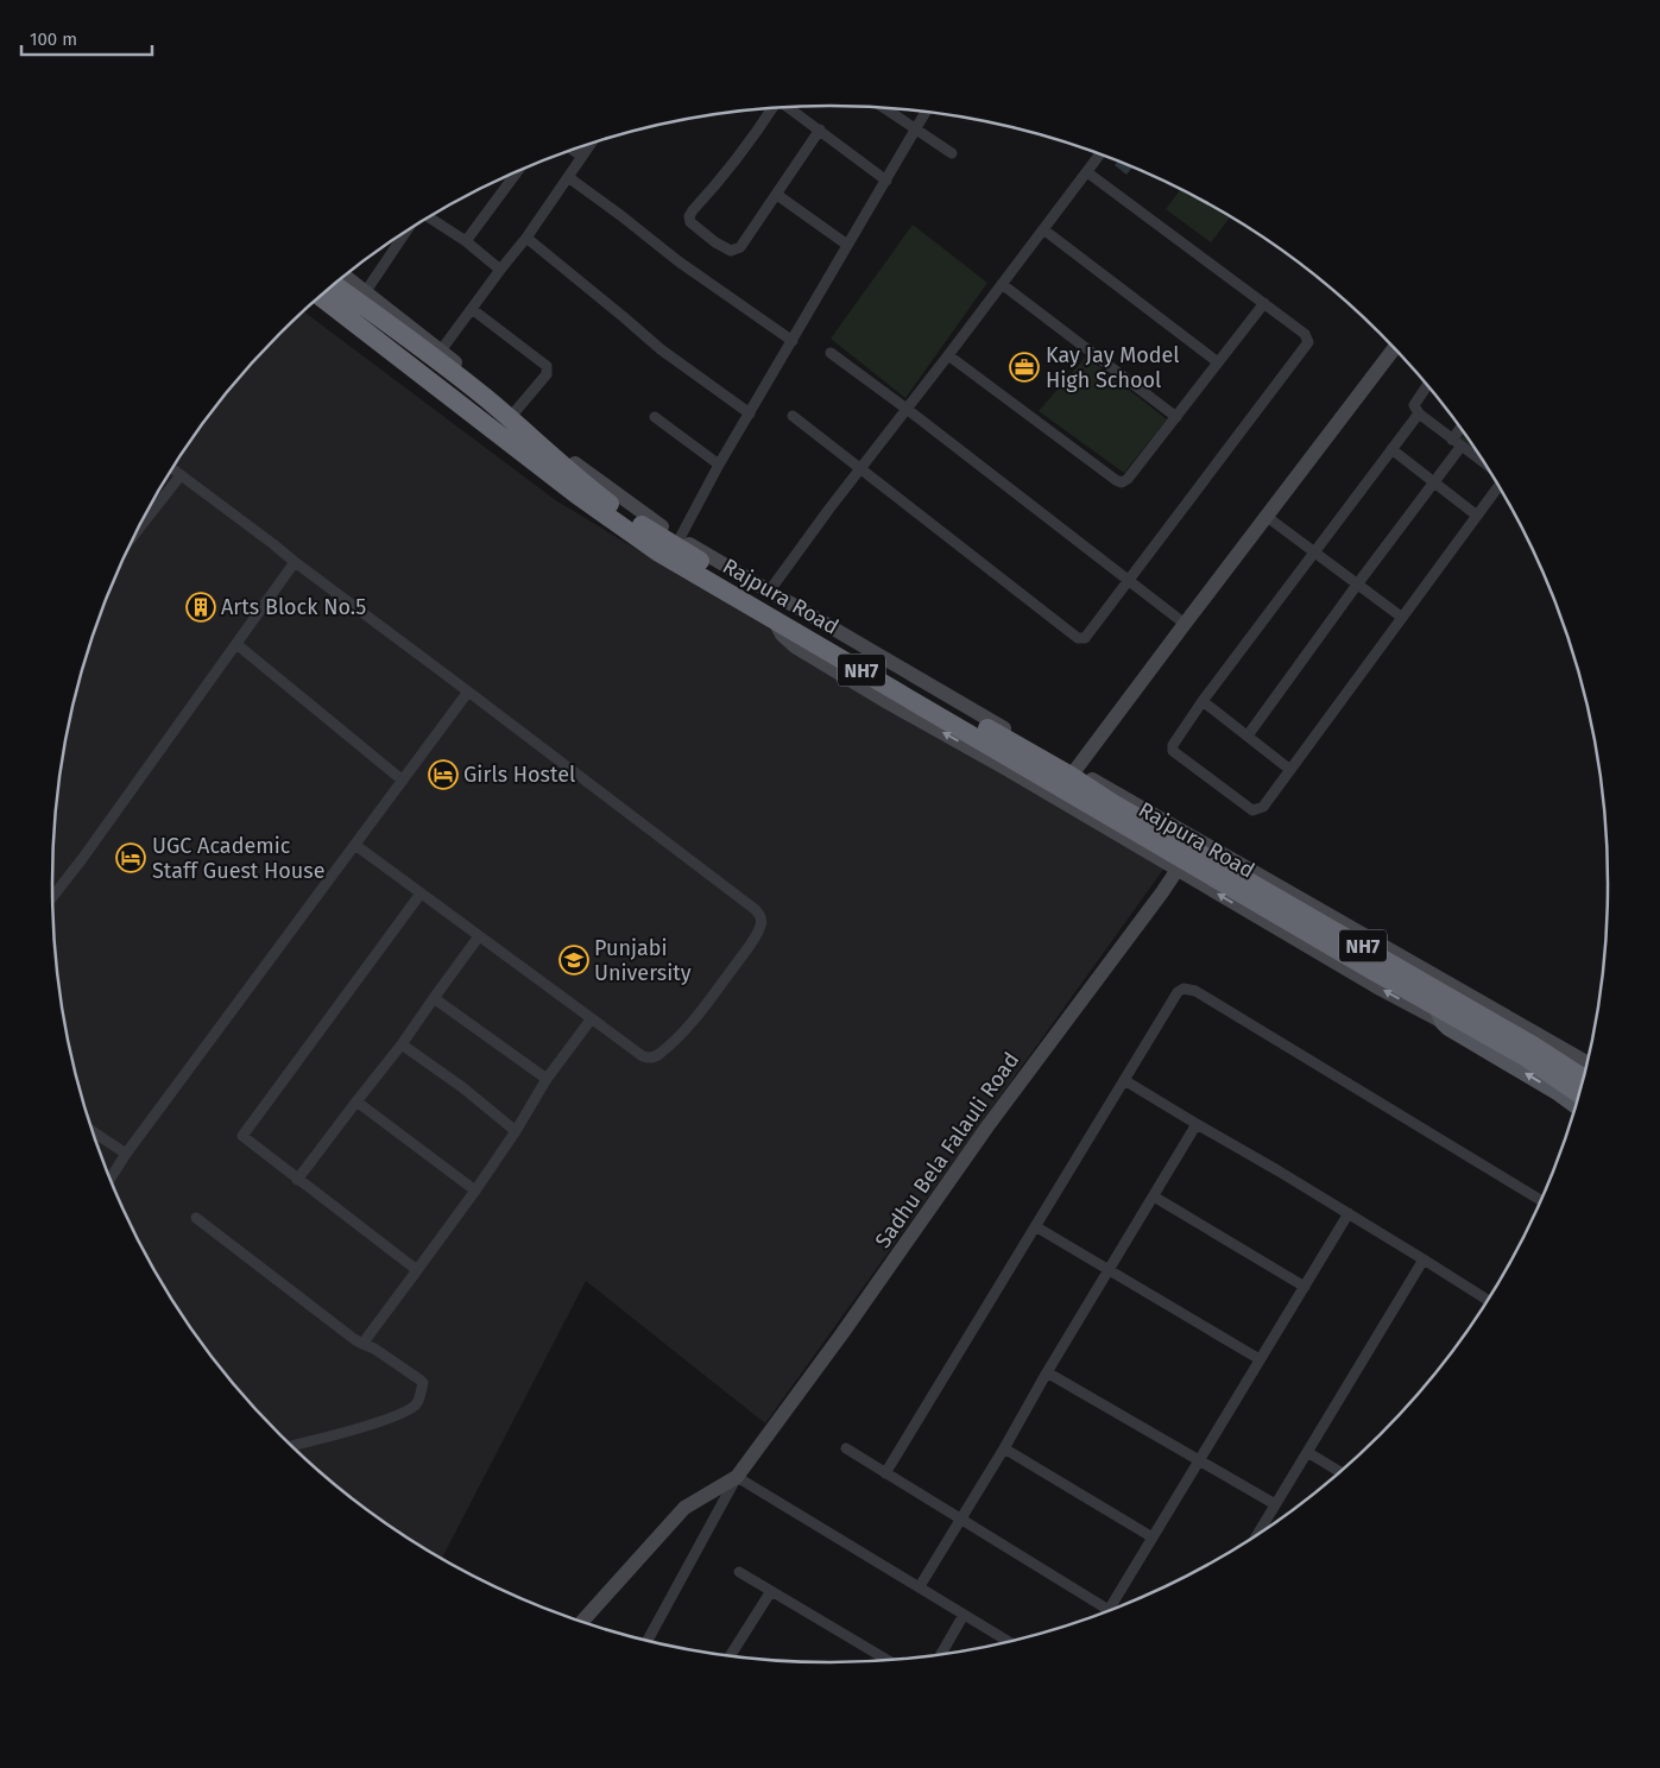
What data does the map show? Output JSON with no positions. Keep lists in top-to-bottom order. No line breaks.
{"streets":{"highway":["Rajpura Road","NH7"],"street":["Sadhu Bela Falauli Road"]},"crossings":[["Rajpura Road","NH7"],["Rajpura Road","Sadhu Bela Falauli Road"],["NH7","Sadhu Bela Falauli Road"]],"places":{"office":["Kay Jay Model High School"],"building":["Arts Block No.5"],"hotel":["Girls Hostel","UGC Academic Staff Guest House"],"school or university":["Punjabi University"]},"scale_bar":"100 m"}
